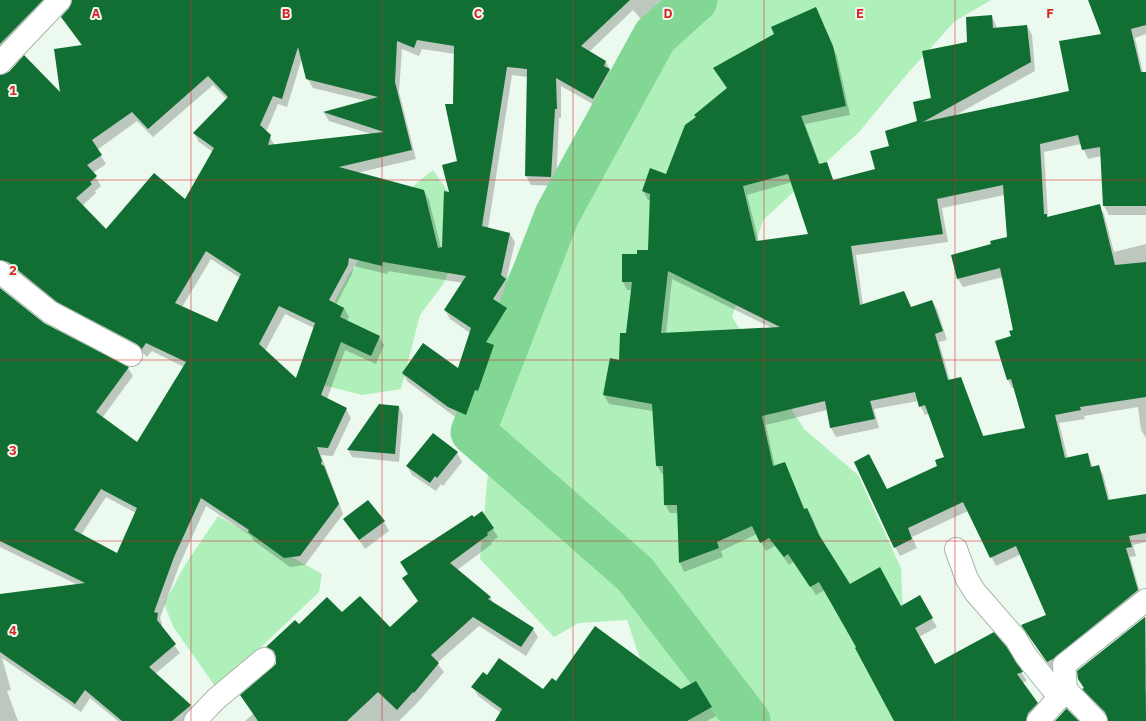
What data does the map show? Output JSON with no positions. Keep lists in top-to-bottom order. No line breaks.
{"grid":{"columns":["A","B","C","D","E","F"],"rows":["1","2","3","4"]}}
